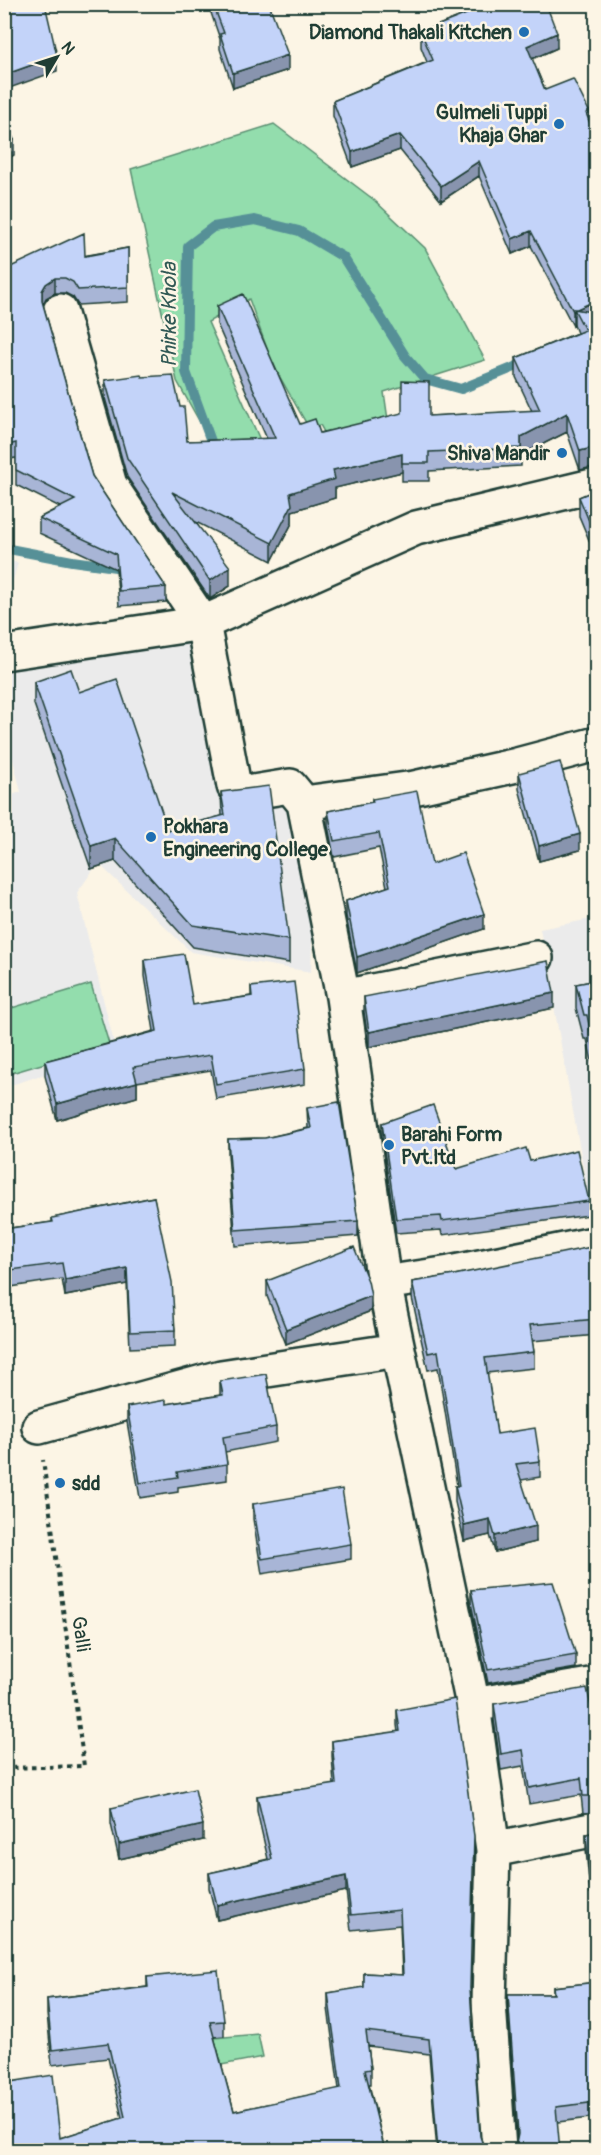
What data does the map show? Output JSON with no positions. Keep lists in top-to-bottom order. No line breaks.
{"streets":{"path":["Galli"]},"water":["Phirke Khola"],"places":["Diamond Thakali Kitchen","Gulmeli Tuppi Khaja Ghar","Shiva Mandir","Pokhara Engineering College","Barahi Form Pvt.ltd","sdd"],"north":"top right"}
